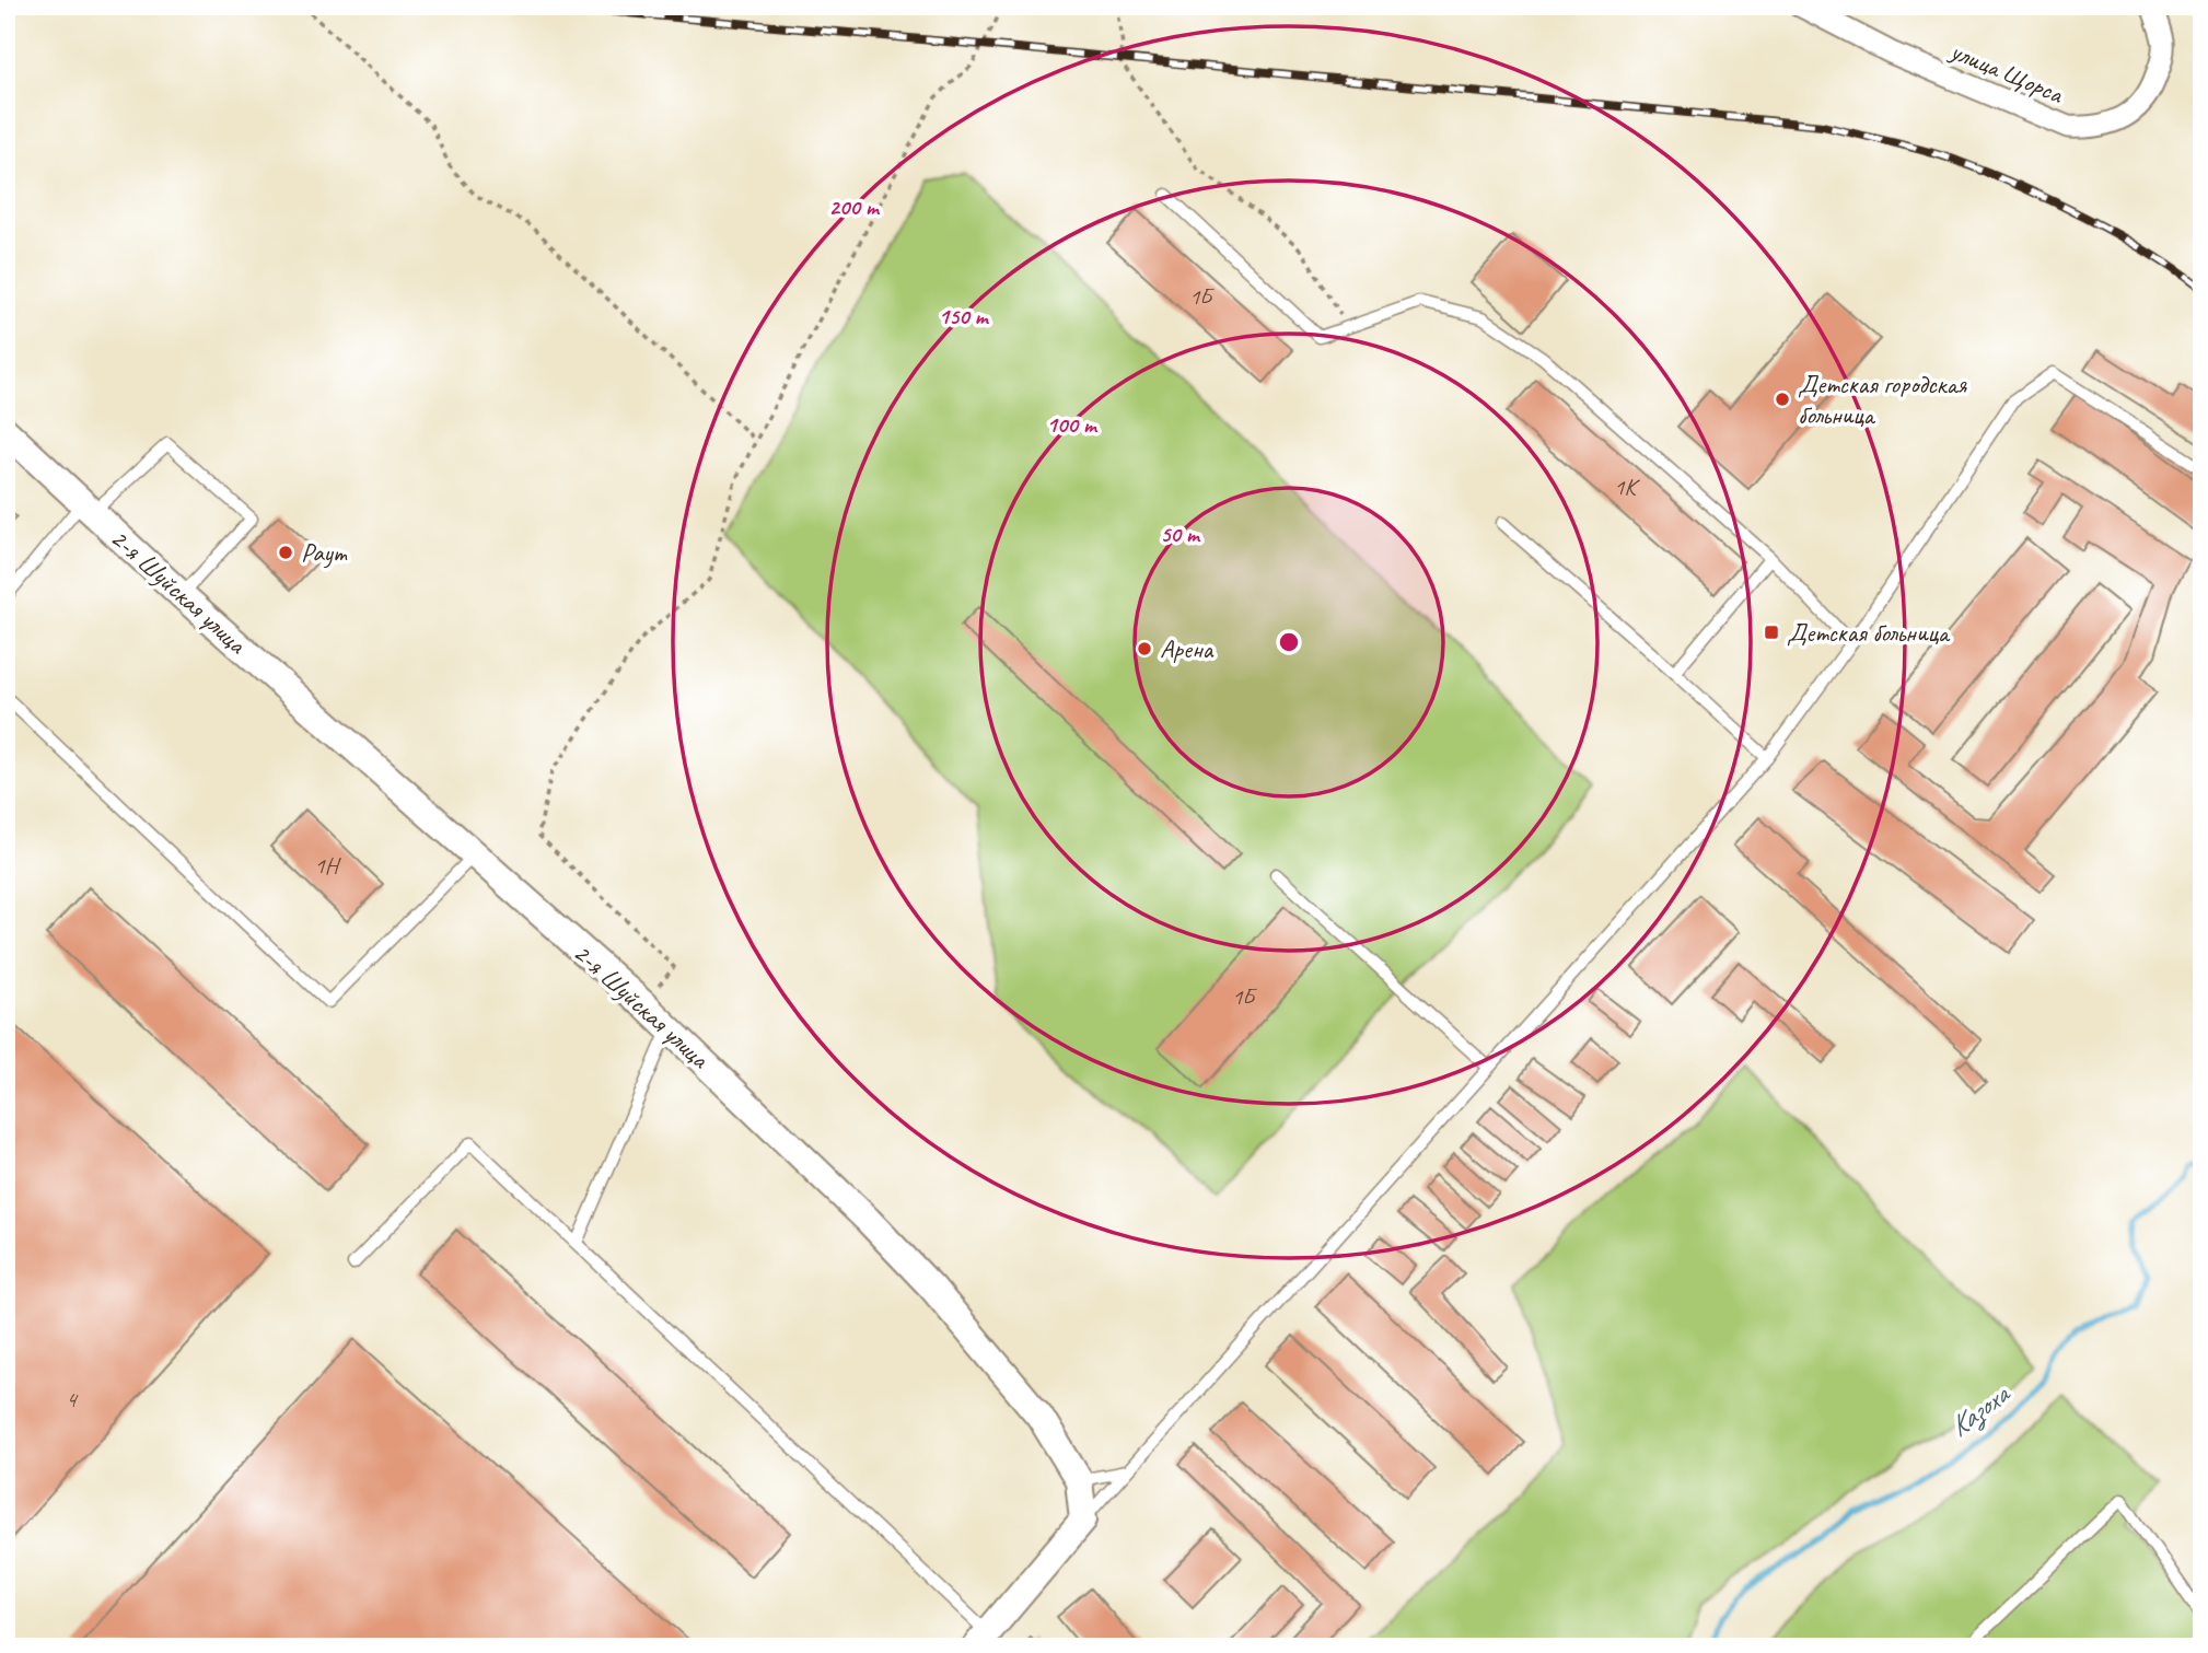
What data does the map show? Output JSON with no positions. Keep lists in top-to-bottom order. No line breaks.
{"streets":{"street":["улица Щорса","2-я Шуйская улица"]},"water":["Казоха"],"places":{"other":["Детская городская больница","Раут","Арена"],"transit":["Детская больница"]},"house_numbers":["1Б","1К","1Н","1Б","4"],"rings":["200 m","150 m","100 m","50 m"]}
